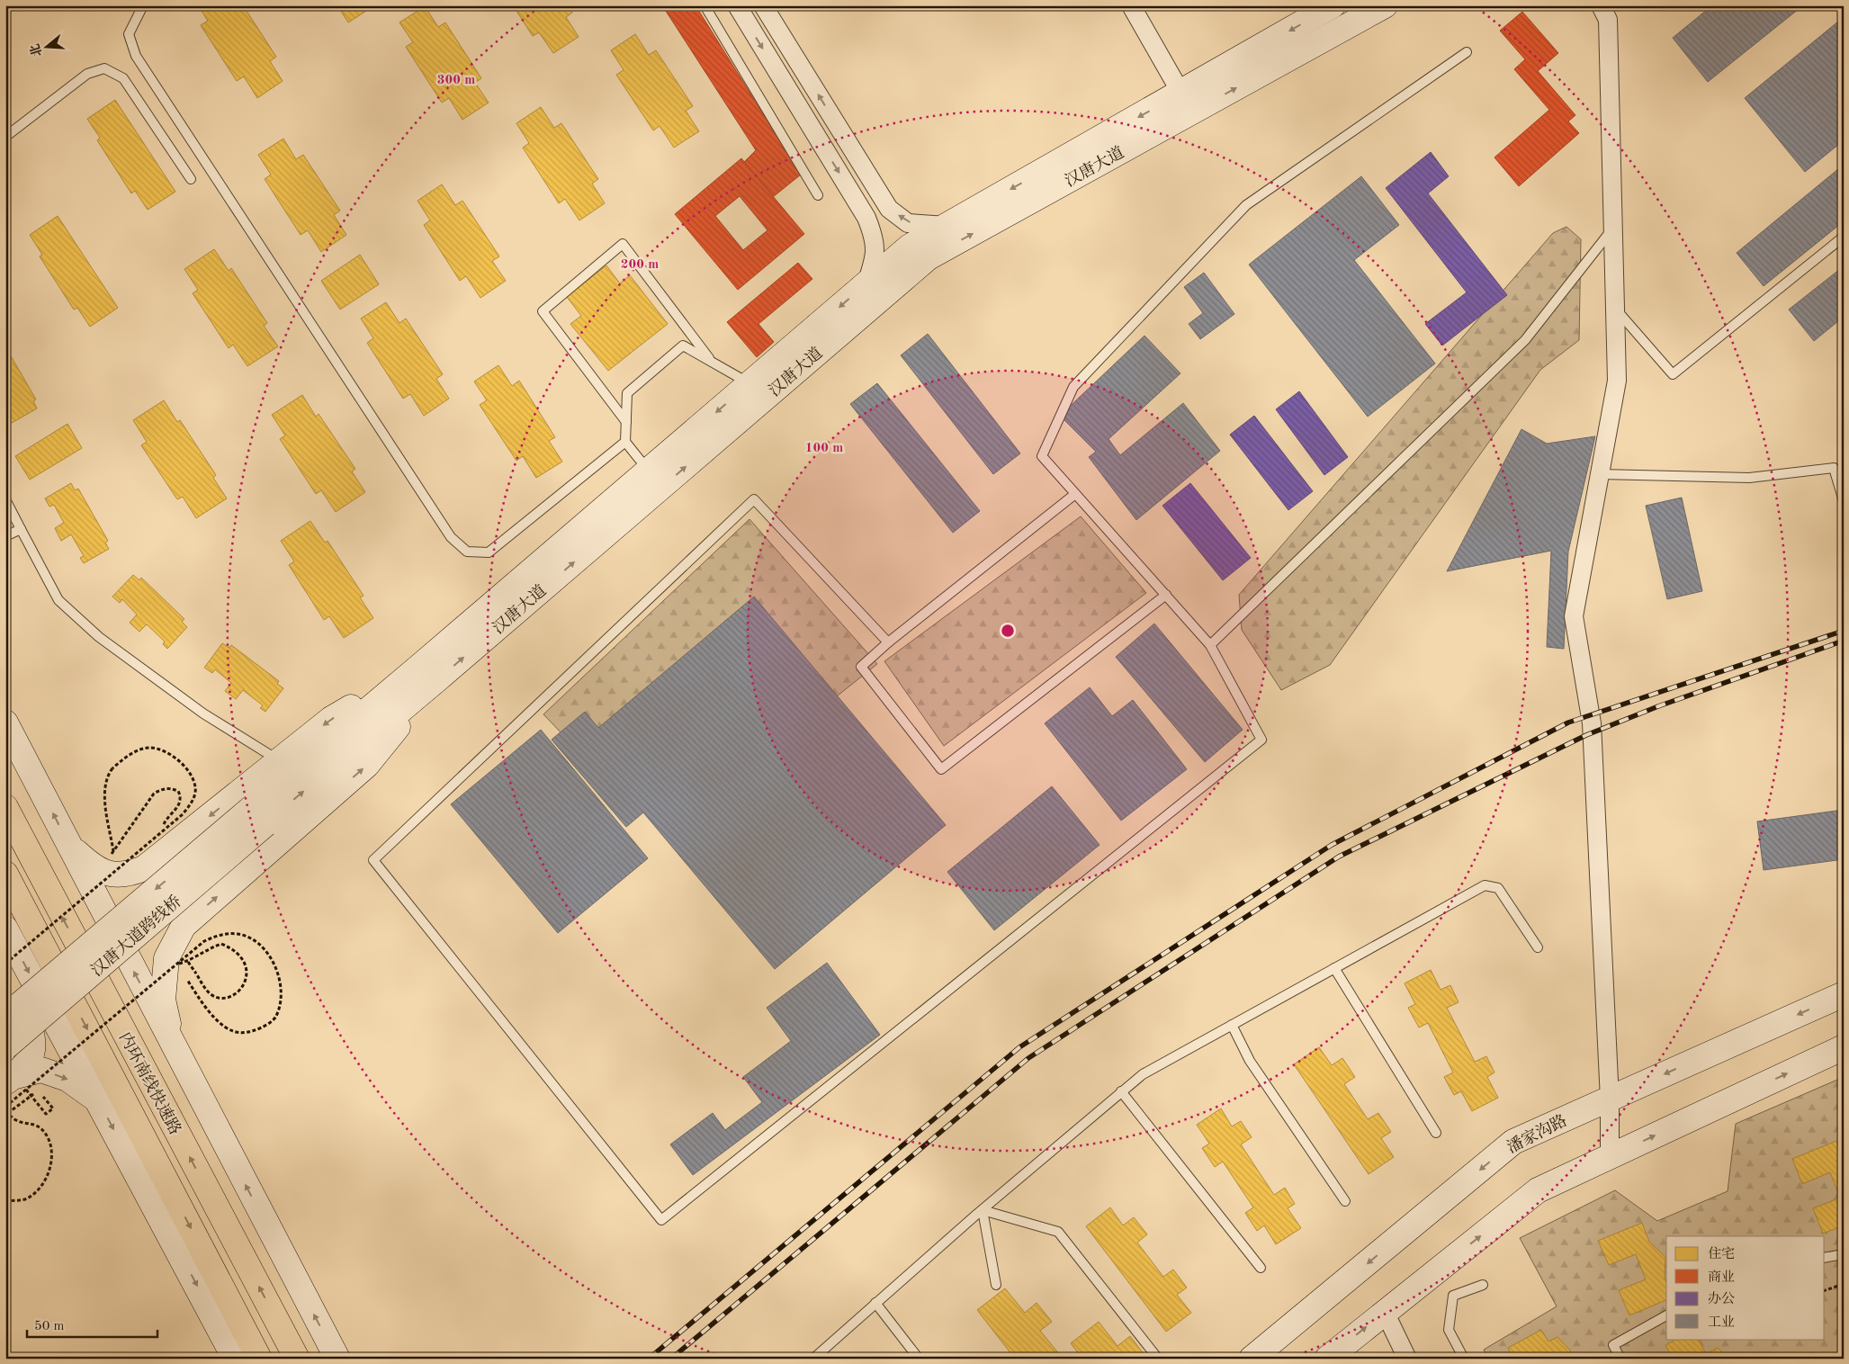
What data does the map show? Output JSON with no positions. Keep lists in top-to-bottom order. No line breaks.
{"streets":{"highway":["内环南线快速路"],"main road":["汉唐大道","汉唐大道跨线桥","潘家沟路"]},"crossings":[["汉唐大道","汉唐大道跨线桥"]],"legend":["住宅","商业","办公","工业"],"scale_bar":"50 m","north":"left","rings":["300 m","200 m","100 m"]}
